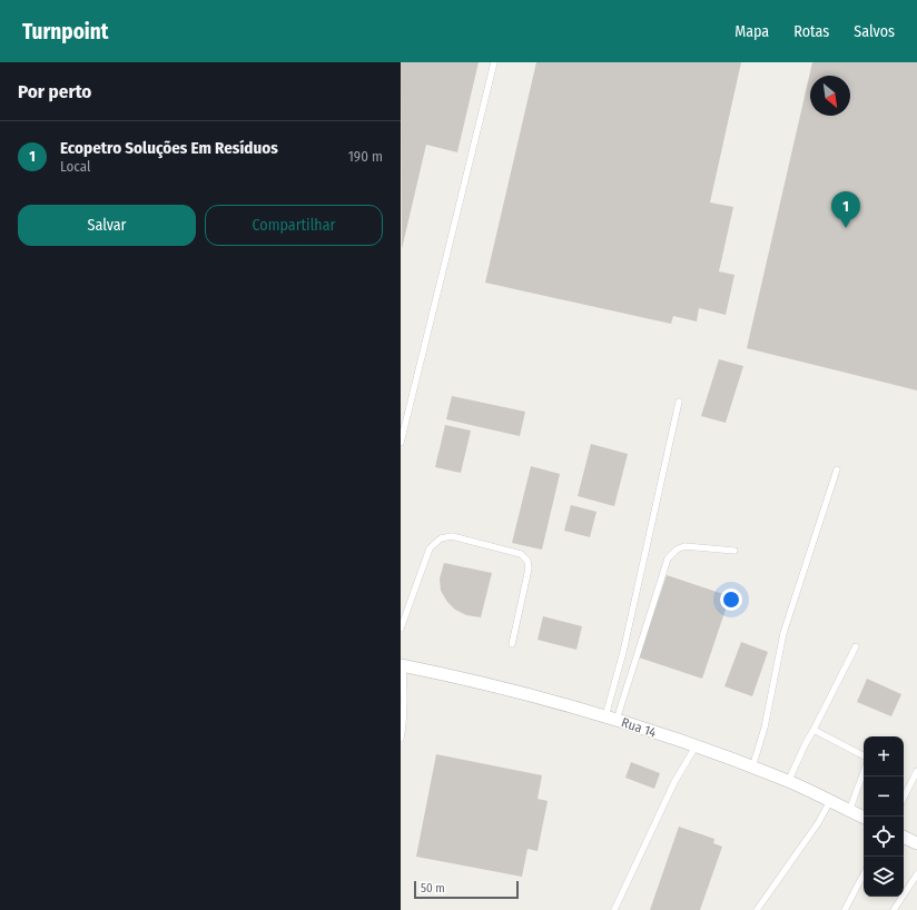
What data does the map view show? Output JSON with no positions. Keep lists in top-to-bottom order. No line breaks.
{"streets":{"street":["Rua 14"]},"scale_bar":"50 m","north":"bottom right","page":{"header":"Turnpoint","nav":["Mapa","Rotas","Salvos"],"heading":"Por perto","list":[{"mark":"1","name":"Ecopetro Soluções Em Resíduos","note":"Local","value":"190 m"}],"buttons":["Salvar","Compartilhar"],"pins":"1","map_buttons":["+","−"],"scale":"50 m"}}
